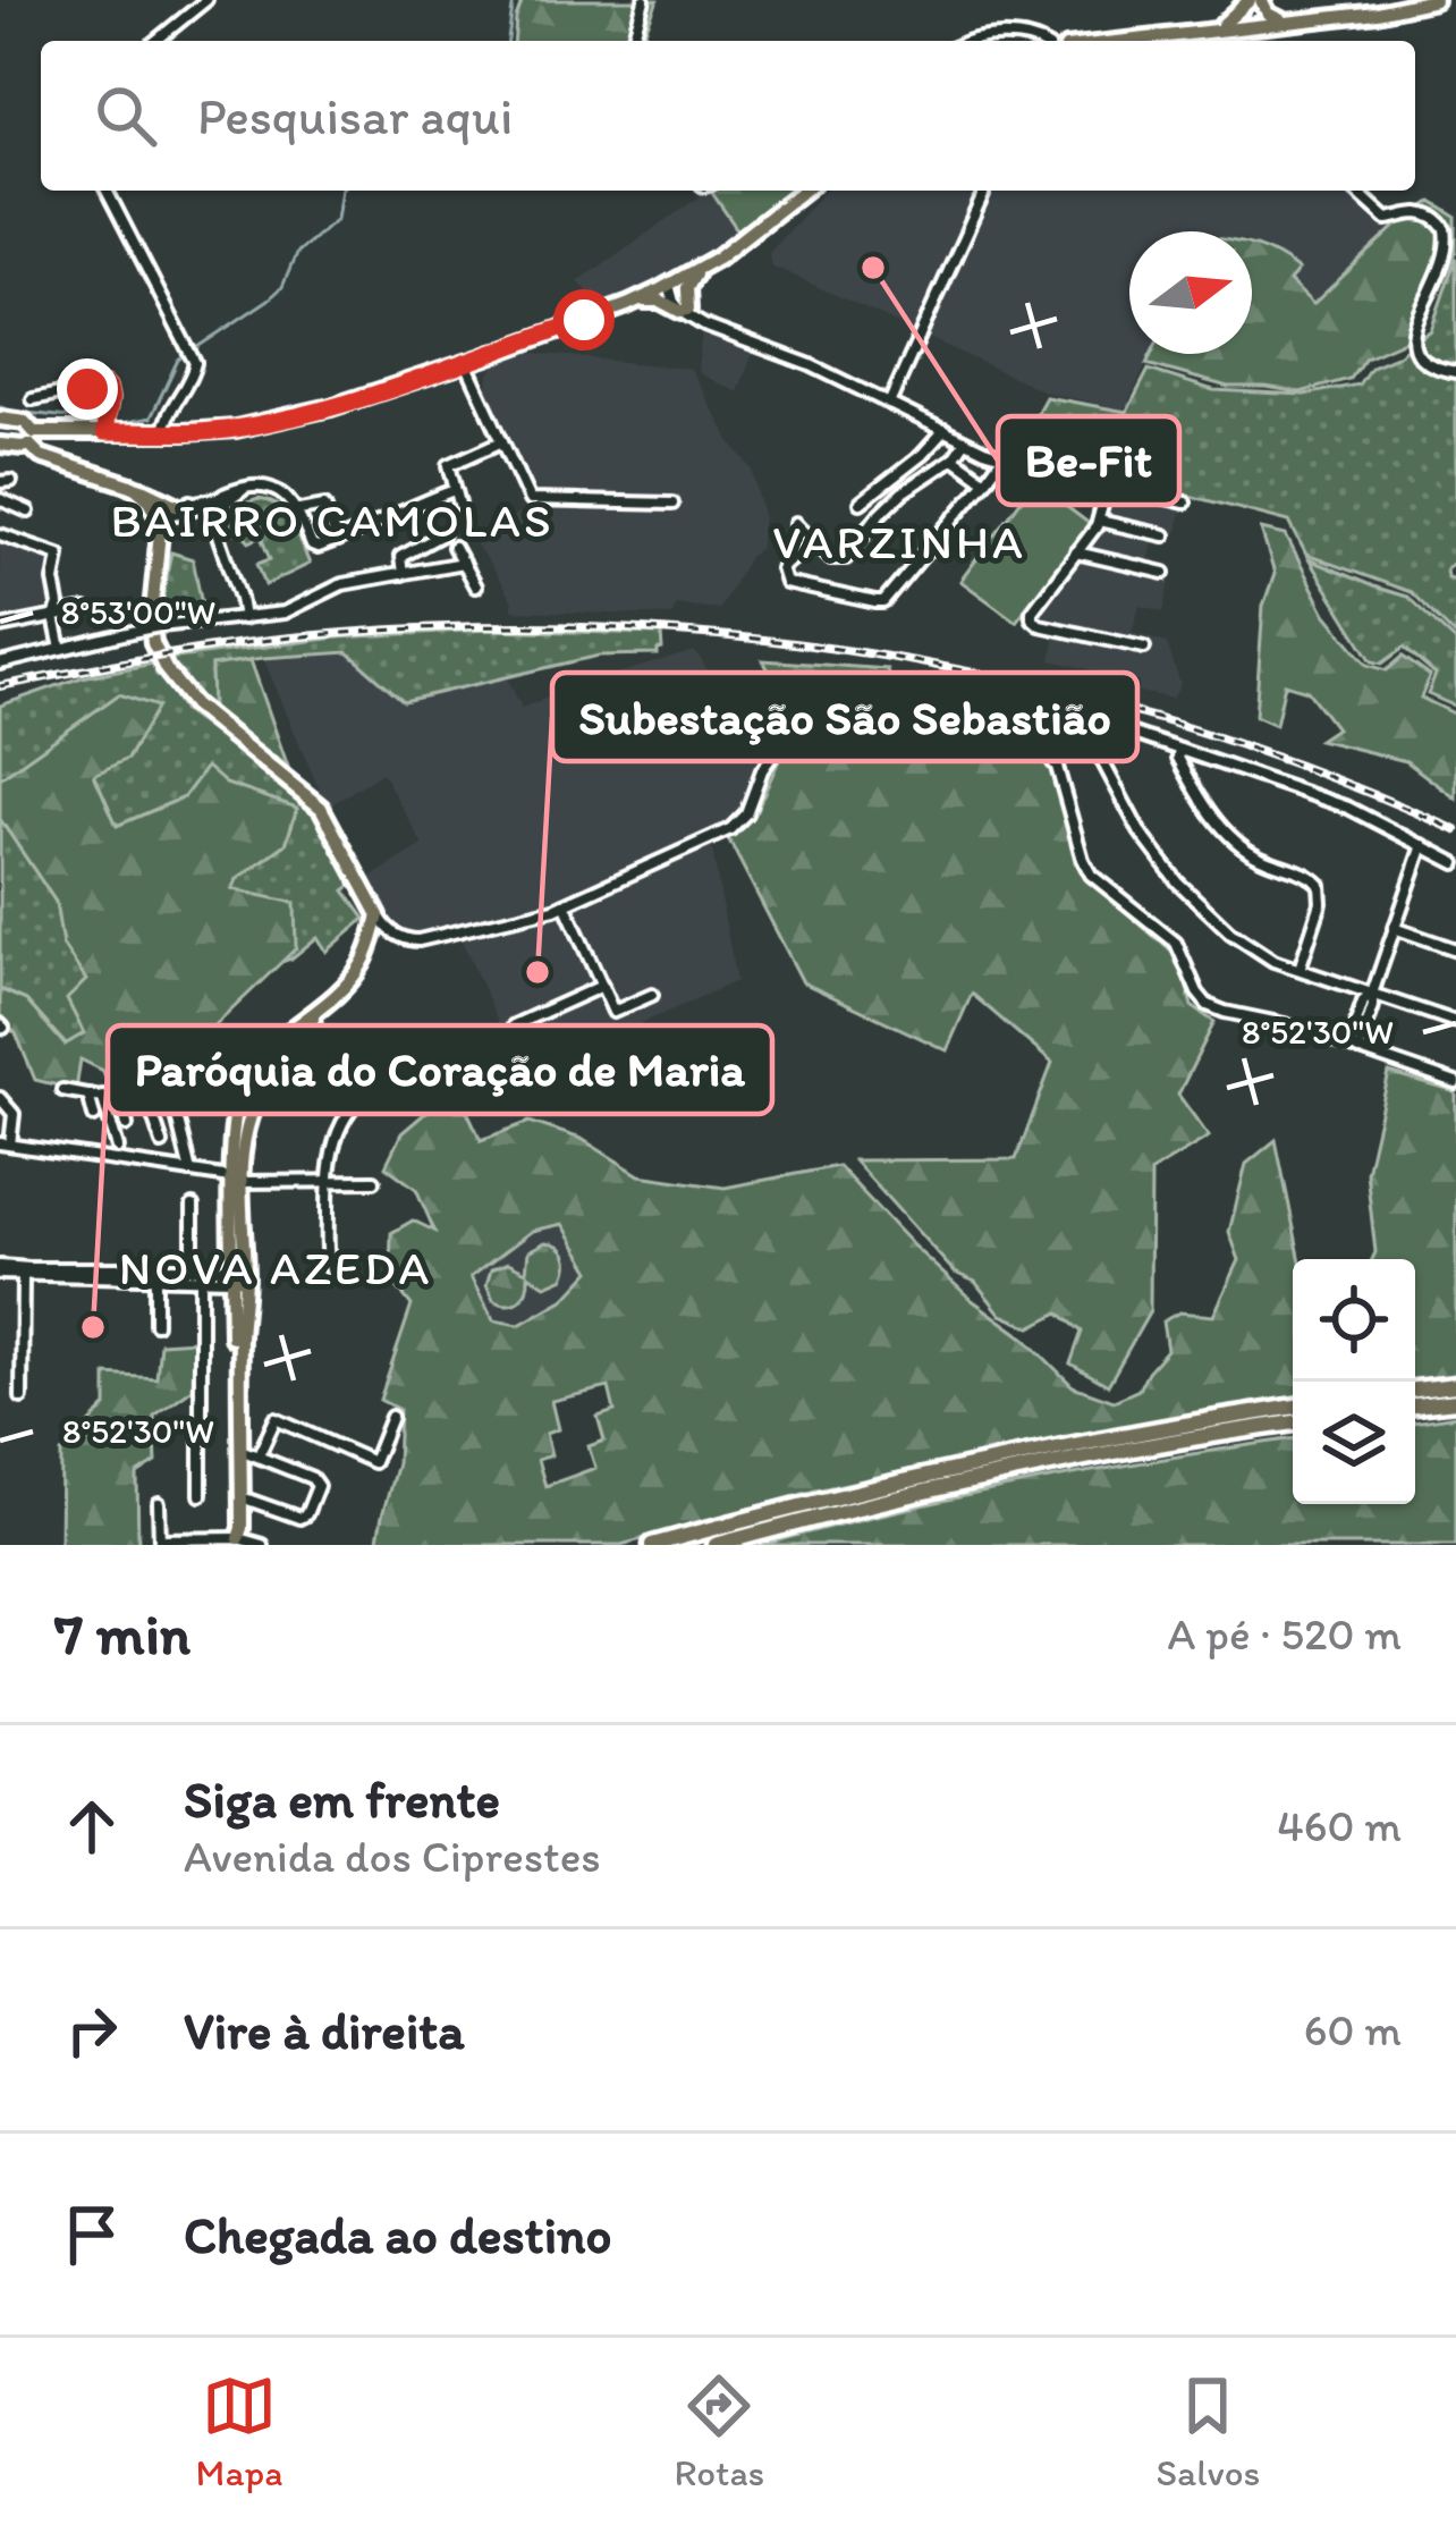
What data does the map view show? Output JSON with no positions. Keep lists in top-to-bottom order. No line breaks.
{"districts":["BAIRRO CAMOLAS","VARZINHA","NOVA AZEDA"],"places":["Be-Fit","Subestação São Sebastião","Paróquia do Coração de Maria"],"north":"right","page":{"search":"Pesquisar aqui","heading":["7 min","A pé · 520 m"],"list":[["Siga em frente","Avenida dos Ciprestes","460 m"],["Vire à direita","60 m"],"Chegada ao destino"],"nav":["Mapa","Rotas","Salvos"]},"coordinates":["8°53'00\"W","8°52'30\"W"]}
